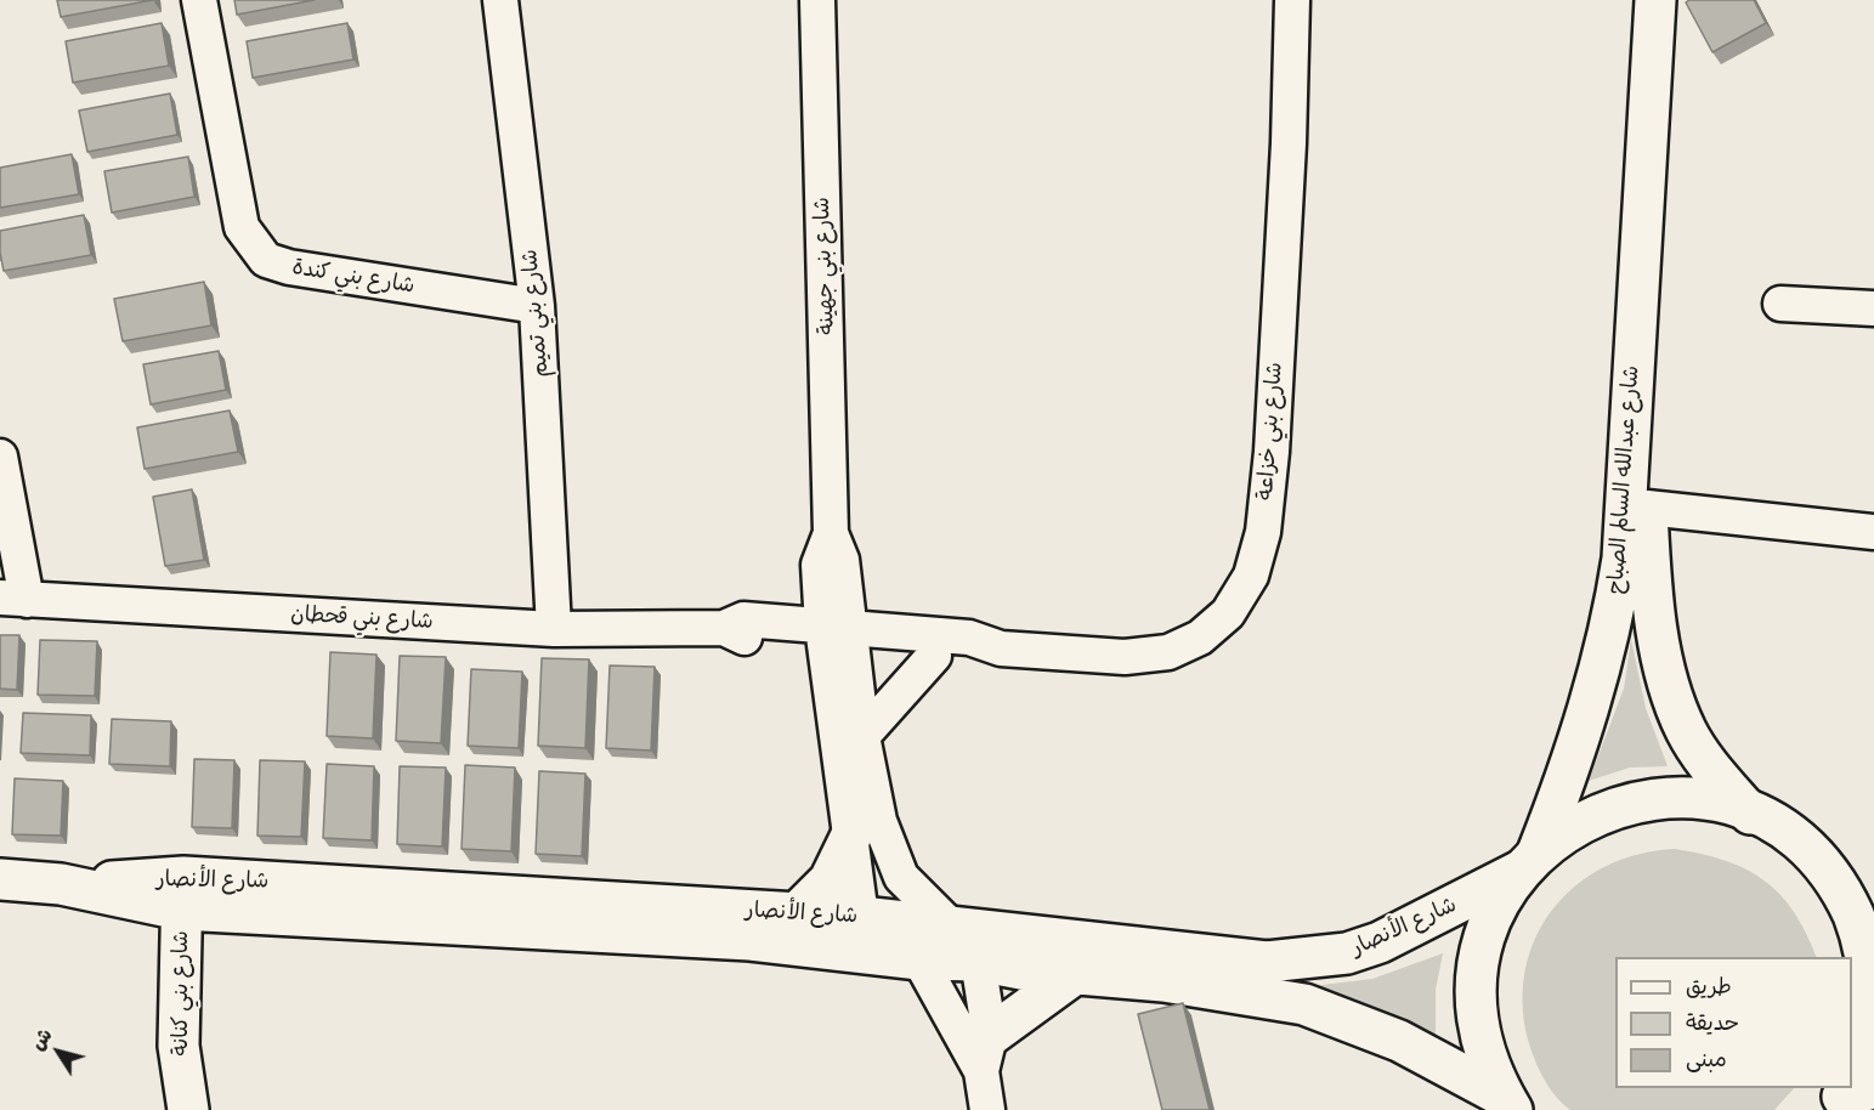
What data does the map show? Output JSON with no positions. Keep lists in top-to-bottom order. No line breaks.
{"streets":{"street":["شارع بني جهينة","شارع بني كندة","شارع بني تميم","شارع بني خزاعة","شارع عبدالله السالم الصباح","شارع بني قحطان","شارع الأنصار","شارع بني كنانة"]},"crossings":[["شارع بني جهينة","شارع بني خزاعة"],["شارع بني جهينة","شارع بني قحطان"],["شارع بني جهينة","شارع الأنصار"],["شارع بني كندة","شارع بني تميم"],["شارع بني تميم","شارع بني قحطان"],["شارع بني خزاعة","شارع بني قحطان"],["شارع عبدالله السالم الصباح","شارع الأنصار"],["شارع الأنصار","شارع بني كنانة"]],"legend":["طريق","حديقة","مبنى"],"north":"top left"}
